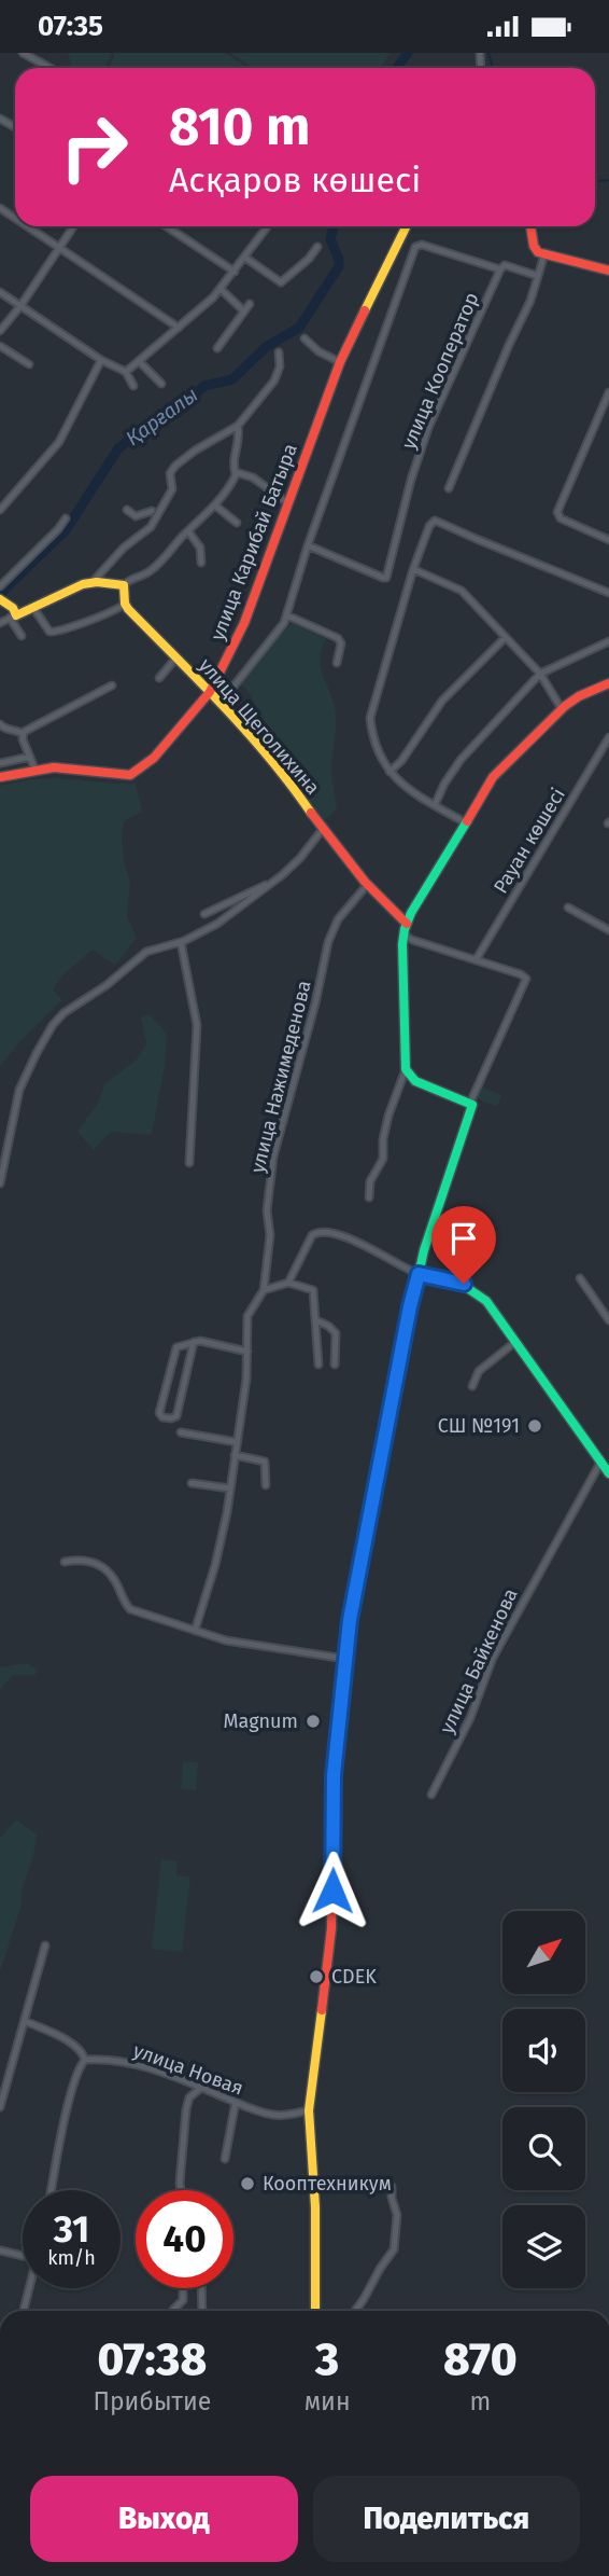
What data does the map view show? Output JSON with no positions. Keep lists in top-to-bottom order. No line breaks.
{"streets":{"street":["улица Кооператор","улица Карибай Батыра","улица Щеголихина","Рауан көшесі","улица Нажимеденова","улица Байкенова","улица Новая"]},"crossings":[["улица Карибай Батыра","улица Щеголихина"],["улица Щеголихина","улица Нажимеденова"]],"water":["Қарғалы"],"places":["СШ №191","Magnum","CDEK","Кооптехникум"],"north":"top right","page":{"status":"07:35","turn":["810 m","Асқаров көшесі"],"speed":"31 km/h","limit":"40","eta":["07:38","Прибытие","3","мин","870","m"],"buttons":["Выход","Поделиться"]}}
